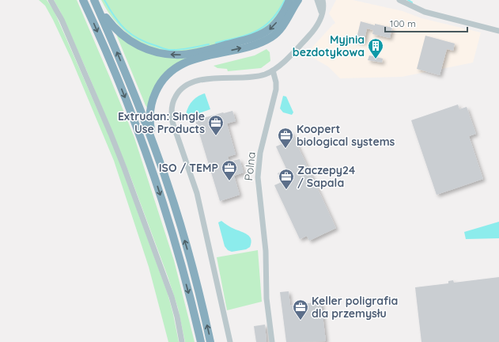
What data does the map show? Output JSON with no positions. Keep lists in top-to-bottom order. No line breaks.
{"streets":{"street":["Polna"]},"places":{"building":["Myjnia bezdotykowa"],"office":["Extrudan: Single Use Products","Koopert biological systems","ISO / TEMP","Zaczepy24 / Sapala","Keller poligrafia dla przemysłu"]},"scale_bar":"100 m"}
